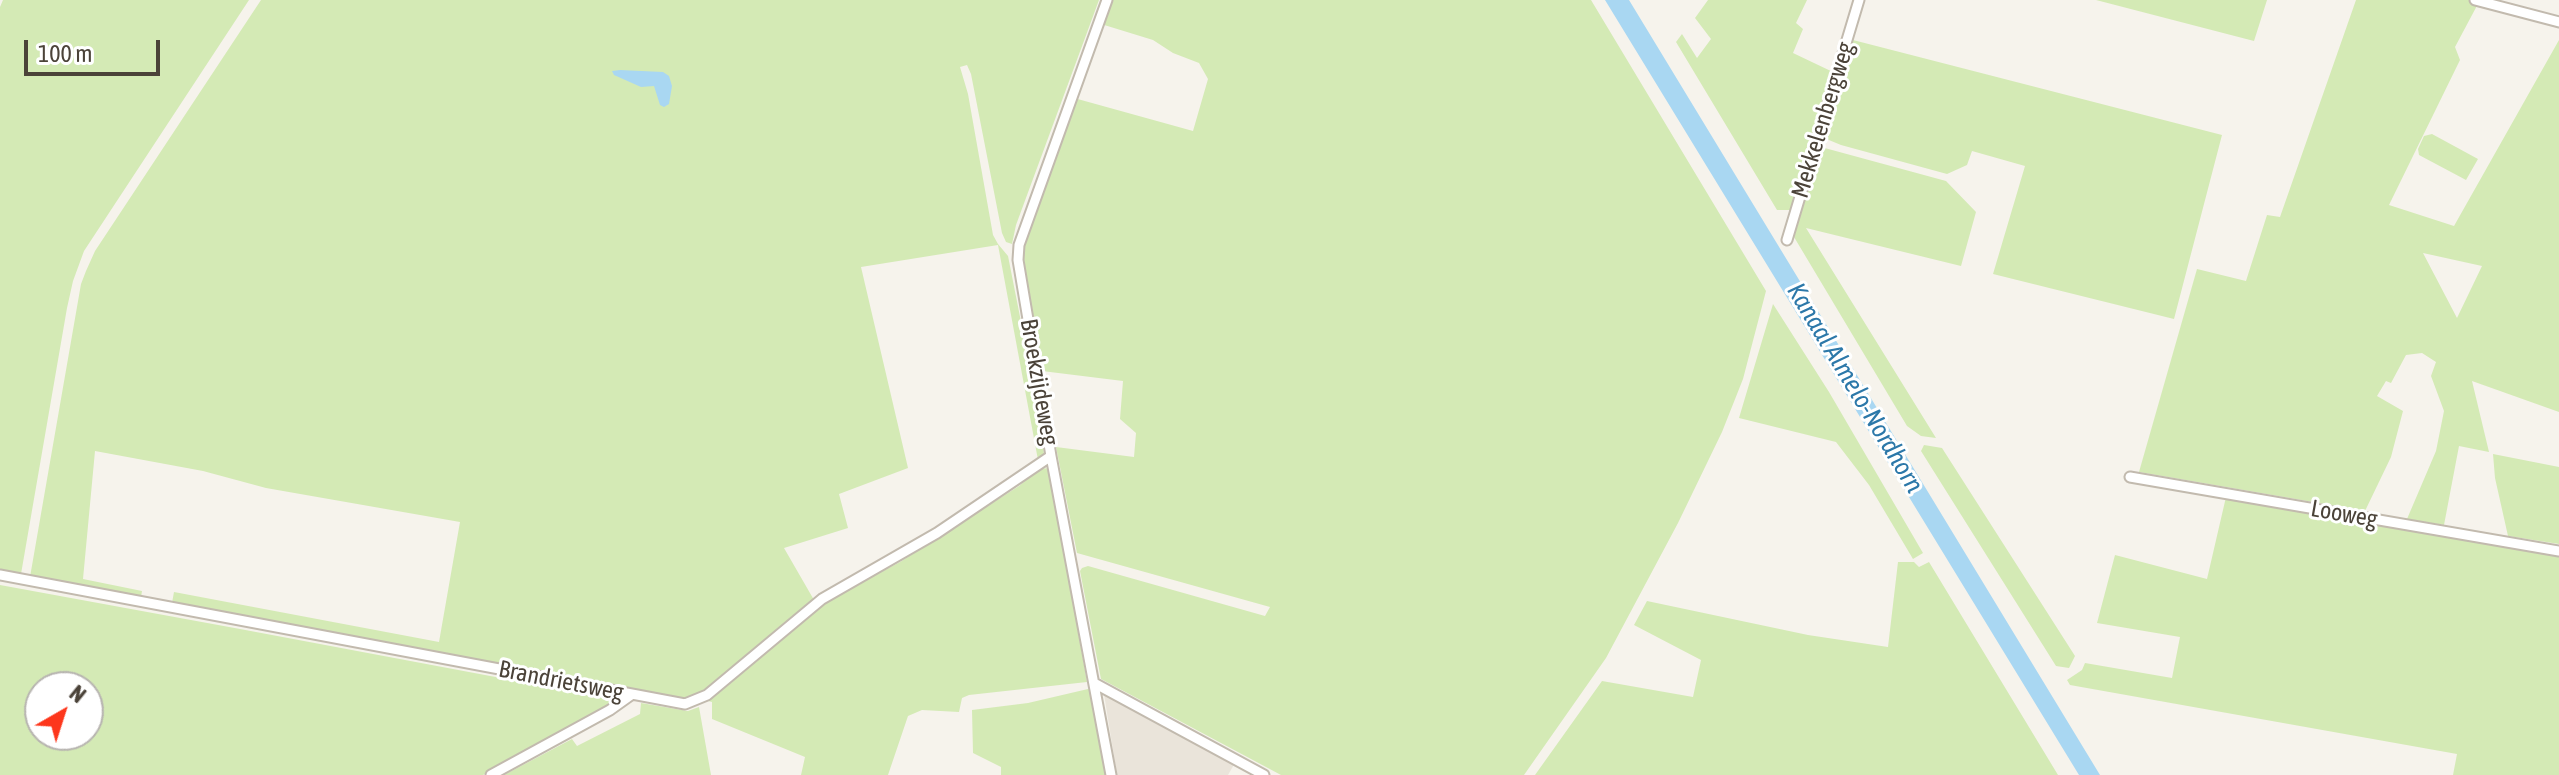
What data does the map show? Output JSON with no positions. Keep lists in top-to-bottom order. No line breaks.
{"streets":{"street":["Mekkelenbergweg","Broekzijdeweg","Looweg","Brandrietsweg"]},"crossings":[["Broekzijdeweg","Brandrietsweg"]],"water":["Kanaal Almelo-Nordhorn"],"scale_bar":"100 m","north":"top right"}
